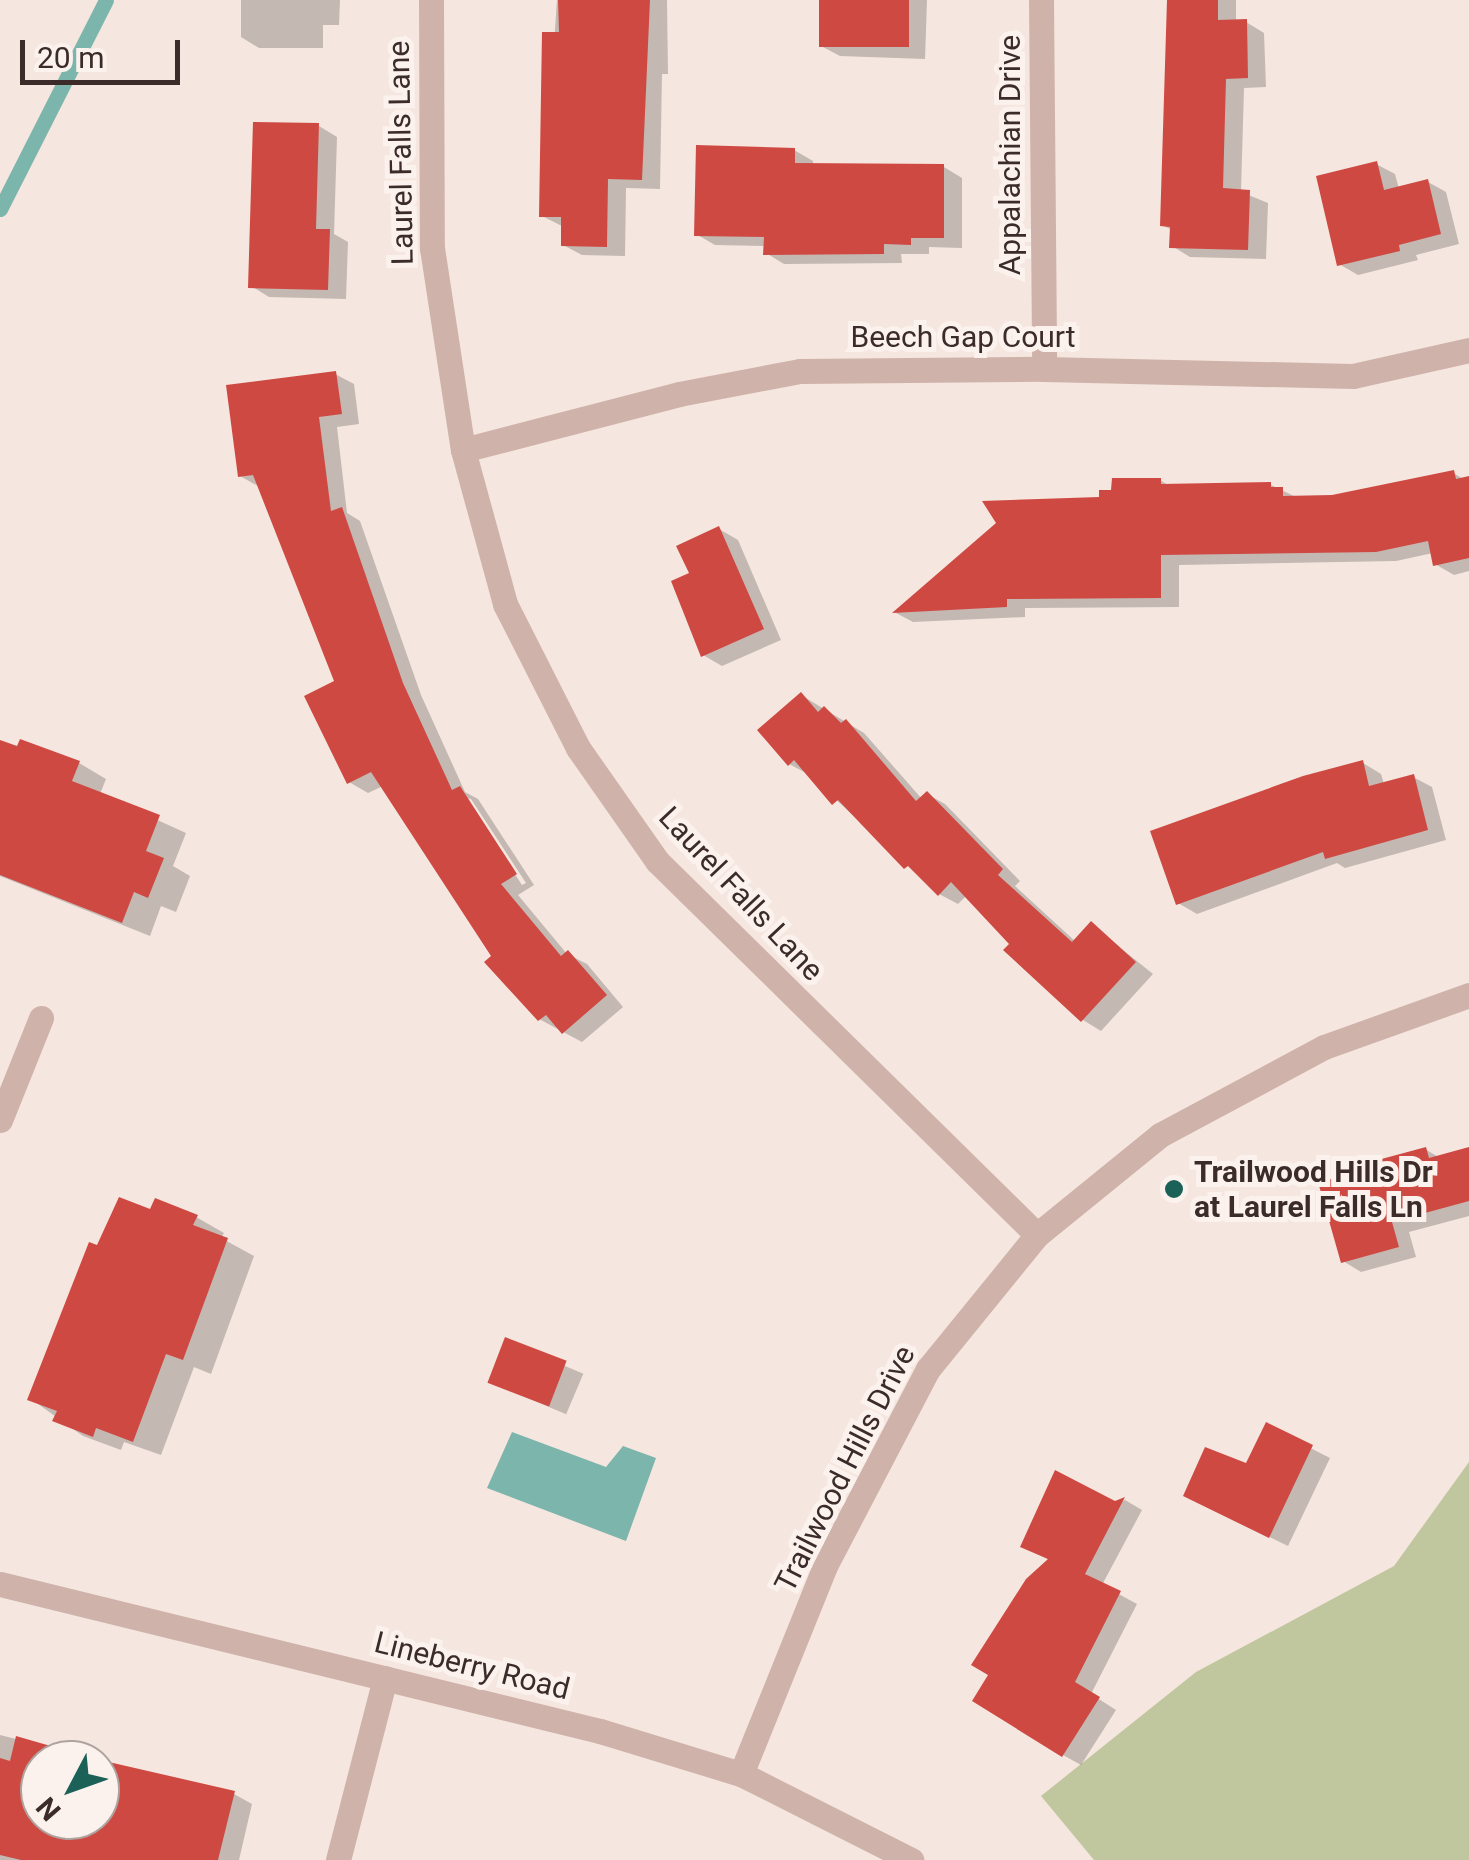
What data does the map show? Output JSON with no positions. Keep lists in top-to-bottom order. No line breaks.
{"streets":{"street":["Laurel Falls Lane","Appalachian Drive","Beech Gap Court","Trailwood Hills Drive","Lineberry Road"]},"crossings":[["Laurel Falls Lane","Beech Gap Court"],["Laurel Falls Lane","Trailwood Hills Drive"],["Appalachian Drive","Beech Gap Court"],["Trailwood Hills Drive","Lineberry Road"]],"places":["Trailwood Hills Dr at Laurel Falls Ln"],"scale_bar":"20 m","north":"bottom left"}
